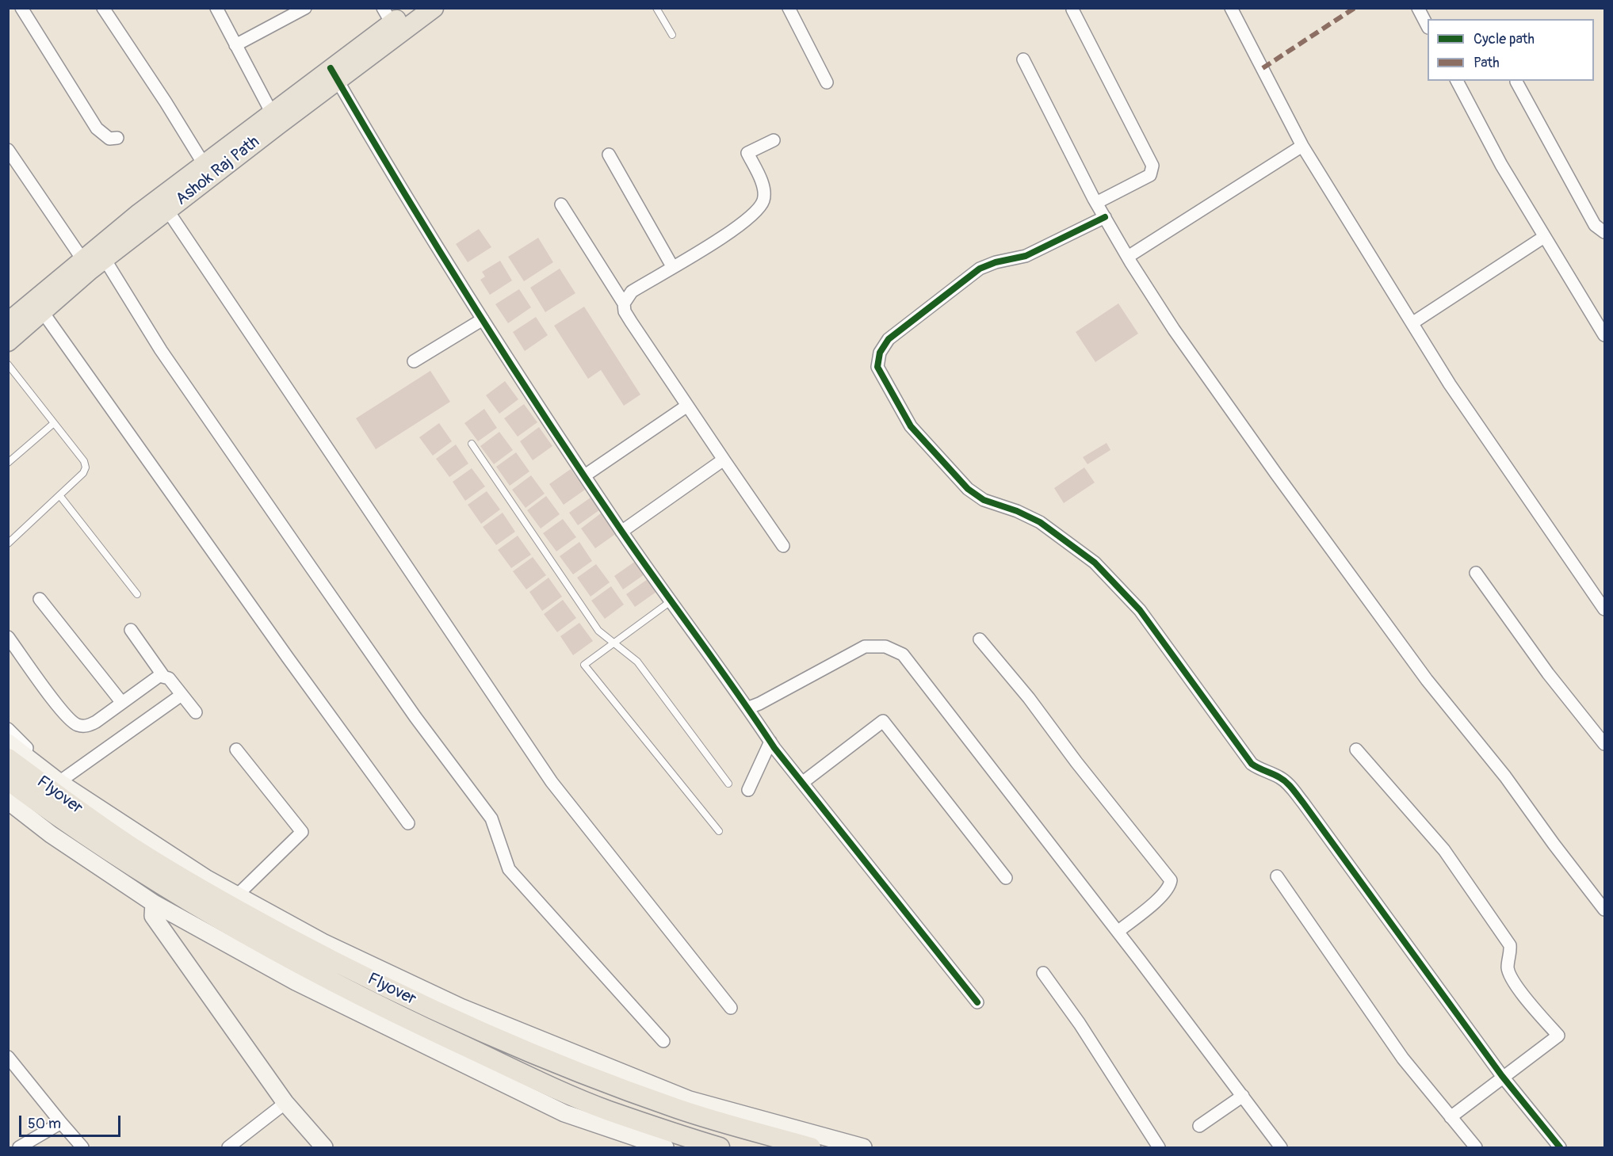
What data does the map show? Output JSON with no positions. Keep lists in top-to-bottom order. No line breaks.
{"streets":{"main road":["Ashok Raj Path","Flyover"]},"legend":["Cycle path","Path"],"scale_bar":"50 m"}
